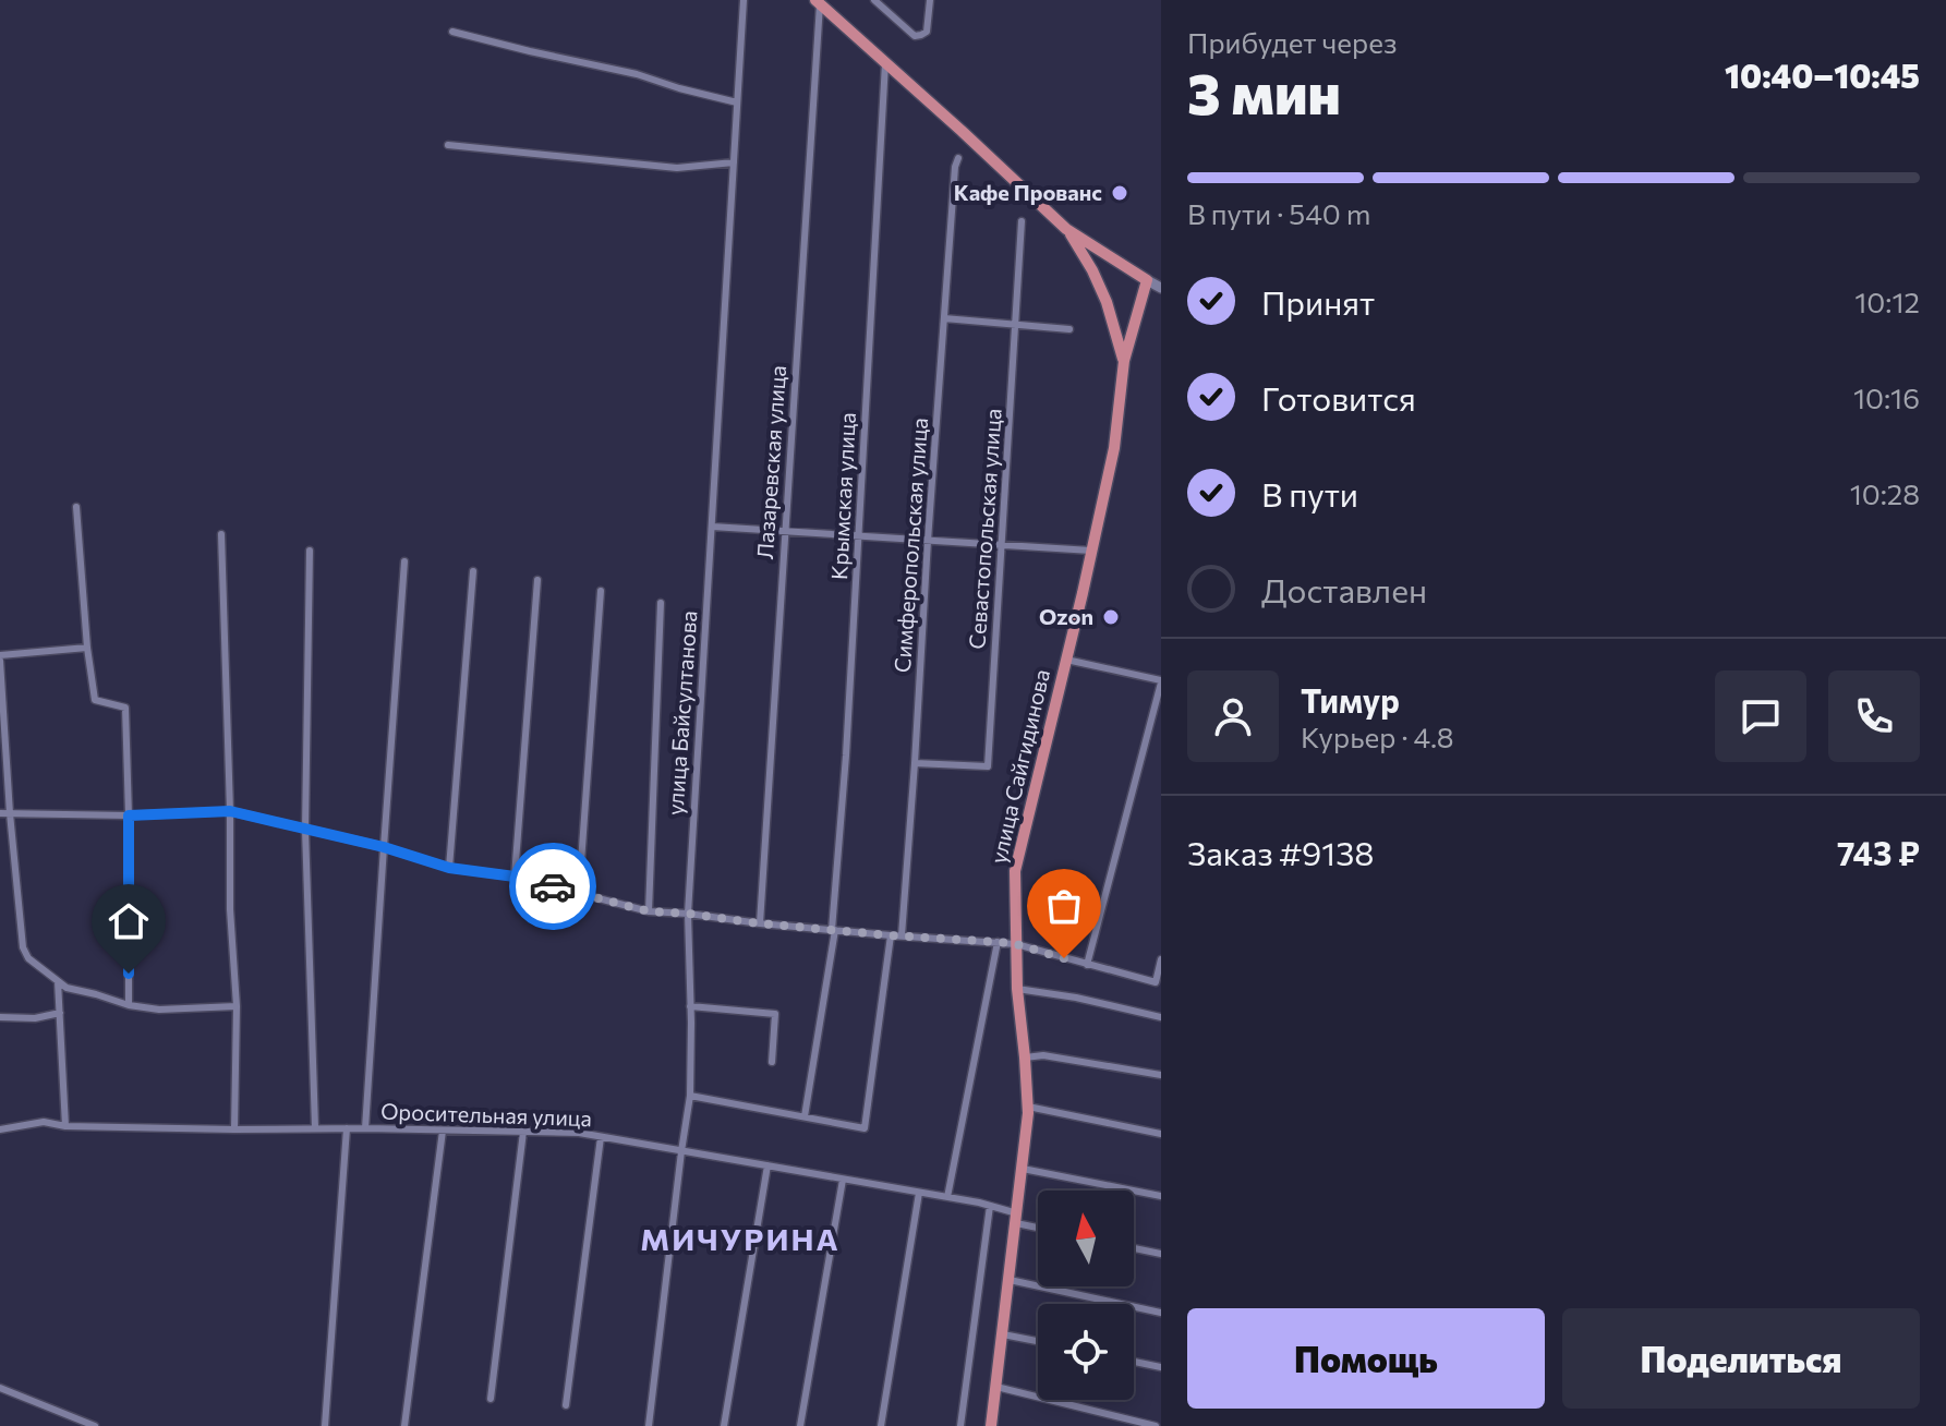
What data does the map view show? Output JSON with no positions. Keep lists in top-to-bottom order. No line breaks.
{"streets":{"main road":["улица Сайгидинова"],"street":["Лазаревская улица","Крымская улица","Севастопольская улица","Симферопольская улица","улица Байсултанова","Оросительная улица"]},"crossings":[["Севастопольская улица","Симферопольская улица"],["улица Байсултанова","Оросительная улица"],["улица Сайгидинова","Оросительная улица"]],"districts":["МИЧУРИНА"],"places":["Кафе Прованс","Ozon"],"north":"top","page":{"heading":["3 мин","Прибудет через","10:40–10:45"],"panel":["Тимур","Курьер · 4.8","Заказ #9138","743 ₽"],"bar":"В пути · 540 m","list":[["Принят","10:12"],["Готовится","10:16"],["В пути","10:28"],"Доставлен"],"buttons":["Помощь","Поделиться"]}}
